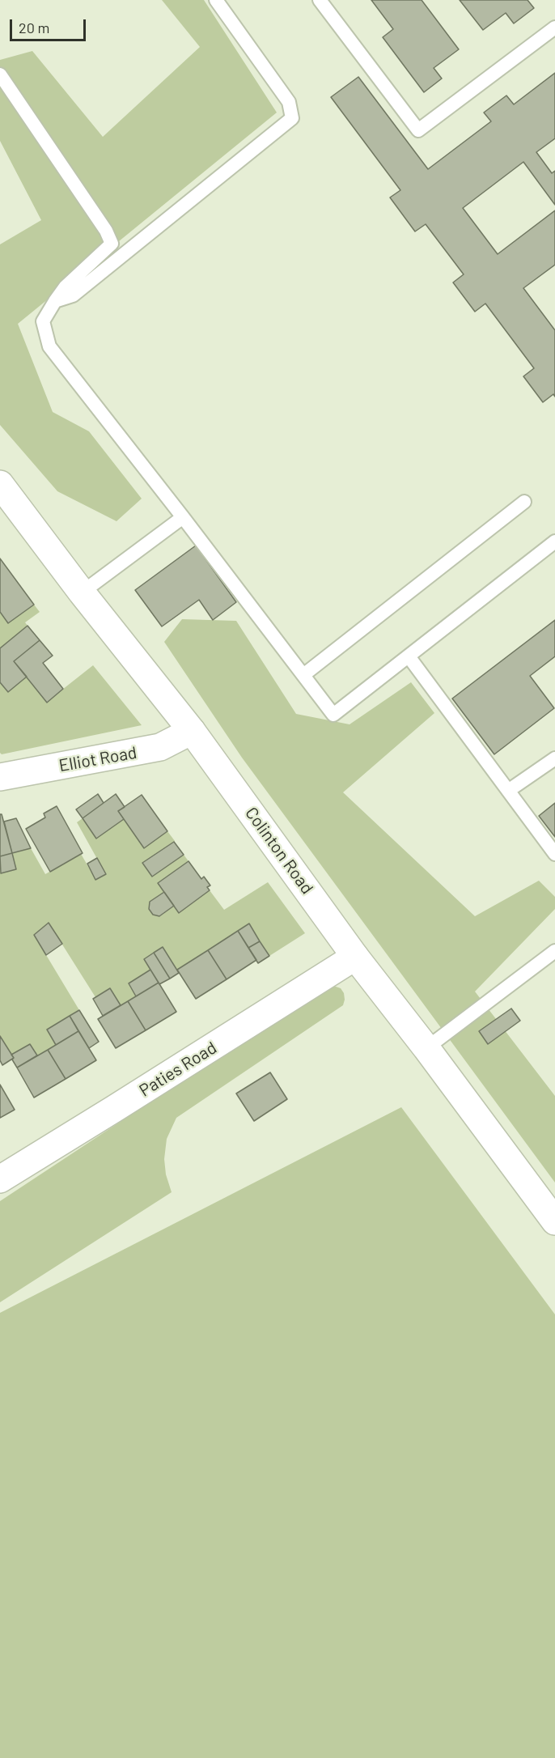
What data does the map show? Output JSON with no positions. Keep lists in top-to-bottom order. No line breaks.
{"streets":{"street":["Elliot Road","Colinton Road","Paties Road"]},"crossings":[["Elliot Road","Colinton Road"],["Colinton Road","Paties Road"]],"scale_bar":"20 m"}
